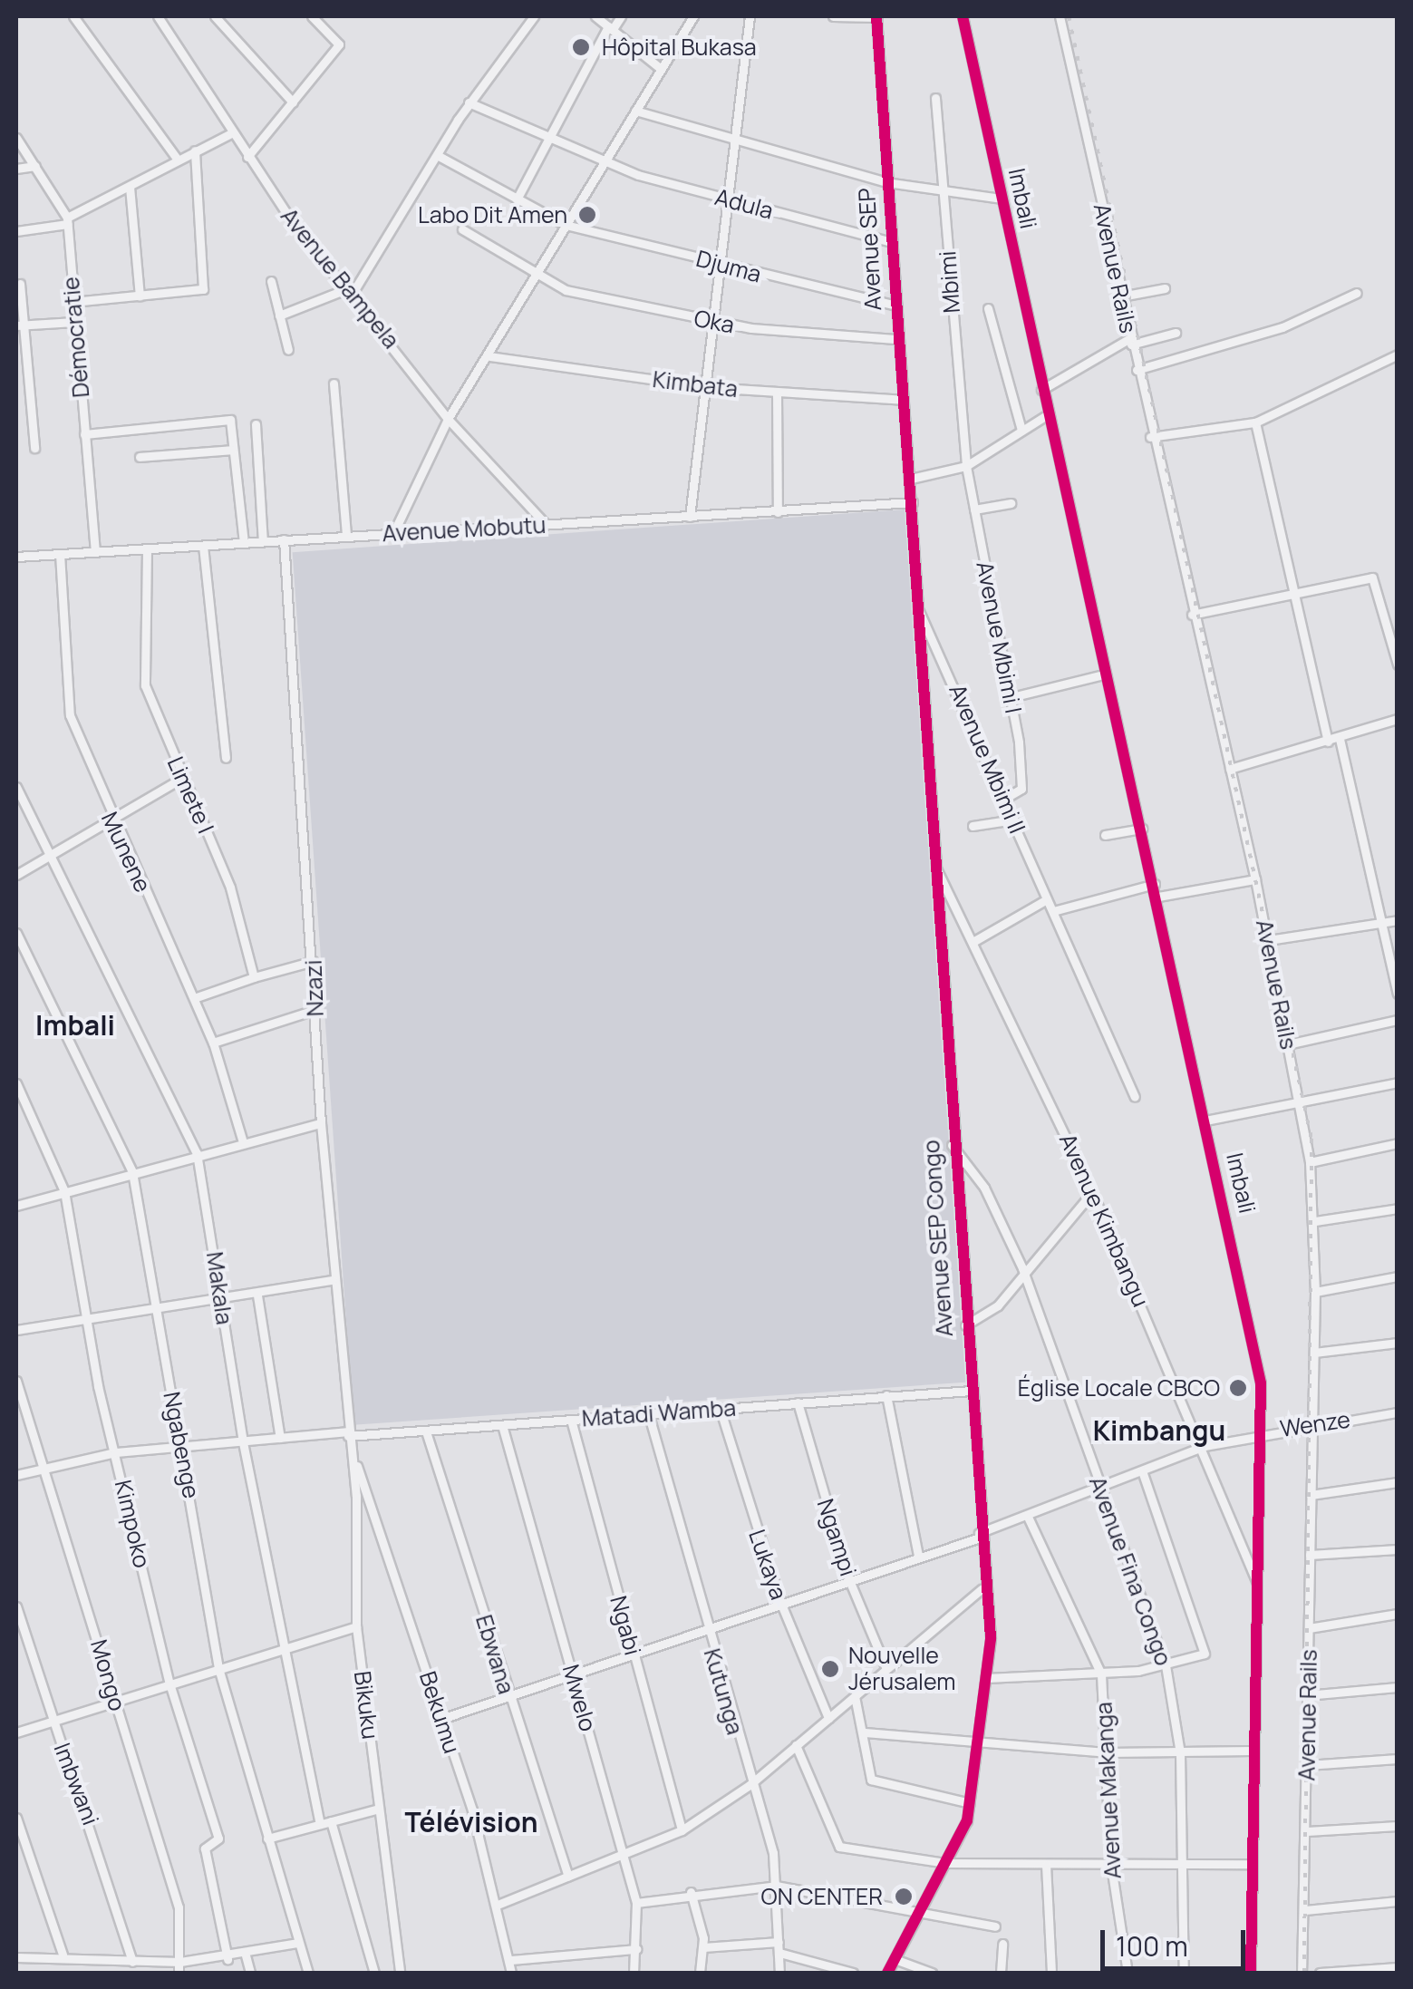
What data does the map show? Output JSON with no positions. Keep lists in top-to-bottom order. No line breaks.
{"streets":{"street":["Imbali","Adula","Avenue SEP","Djuma","Avenue Rails","Avenue Bampela","Mbimi","Oka","Démocratie","Kimbata","Avenue Mobutu","Avenue Mbimi I","Avenue Mbimi II","Limete I","Munene","Nzazi","Avenue Kimbangu","Avenue SEP Congo","Makala","Matadi Wamba","Wenze","Ngabenge","Kimpoko","Ngampi","Lukaya","Avenue Fina Congo","Ngabi","Ebwana","Mongo","Kutunga","Mwelo","Bikuku","Bekumu","Imbwani","Avenue Makanga"]},"crossings":[["Imbali","Avenue Kimbangu"],["Imbali","Wenze"],["Adula","Avenue SEP"],["Avenue SEP","Djuma"],["Avenue SEP","Oka"],["Avenue SEP","Kimbata"],["Avenue SEP","Avenue SEP Congo"],["Avenue Rails","Wenze"],["Avenue Bampela","Avenue Mobutu"],["Mbimi","Avenue Mbimi I"],["Démocratie","Avenue Mobutu"],["Avenue Mobutu","Limete I"],["Avenue Mobutu","Munene"],["Avenue Mobutu","Nzazi"],["Avenue Mobutu","Avenue SEP Congo"],["Avenue Mbimi I","Avenue Mbimi II"],["Avenue Mbimi II","Avenue SEP Congo"],["Nzazi","Matadi Wamba"],["Nzazi","Bikuku"],["Avenue Kimbangu","Avenue SEP Congo"],["Avenue Kimbangu","Wenze"],["Avenue SEP Congo","Matadi Wamba"],["Avenue SEP Congo","Wenze"],["Avenue SEP Congo","Avenue Fina Congo"],["Makala","Matadi Wamba"],["Matadi Wamba","Ngabenge"],["Matadi Wamba","Kimpoko"],["Matadi Wamba","Ngampi"],["Matadi Wamba","Lukaya"],["Matadi Wamba","Ngabi"],["Matadi Wamba","Ebwana"],["Matadi Wamba","Mongo"],["Matadi Wamba","Kutunga"],["Matadi Wamba","Mwelo"],["Matadi Wamba","Bikuku"],["Wenze","Ngampi"],["Wenze","Lukaya"],["Wenze","Avenue Fina Congo"],["Wenze","Ngabi"],["Wenze","Ebwana"],["Wenze","Kutunga"],["Wenze","Mwelo"],["Wenze","Bekumu"],["Wenze","Avenue Makanga"],["Bikuku","Bekumu"]],"districts":["Imbali","Kimbangu","Télévision"],"places":["Hôpital Bukasa","Labo Dit Amen","Église Locale CBCO","Nouvelle Jérusalem","ON CENTER"],"scale_bar":"100 m"}
